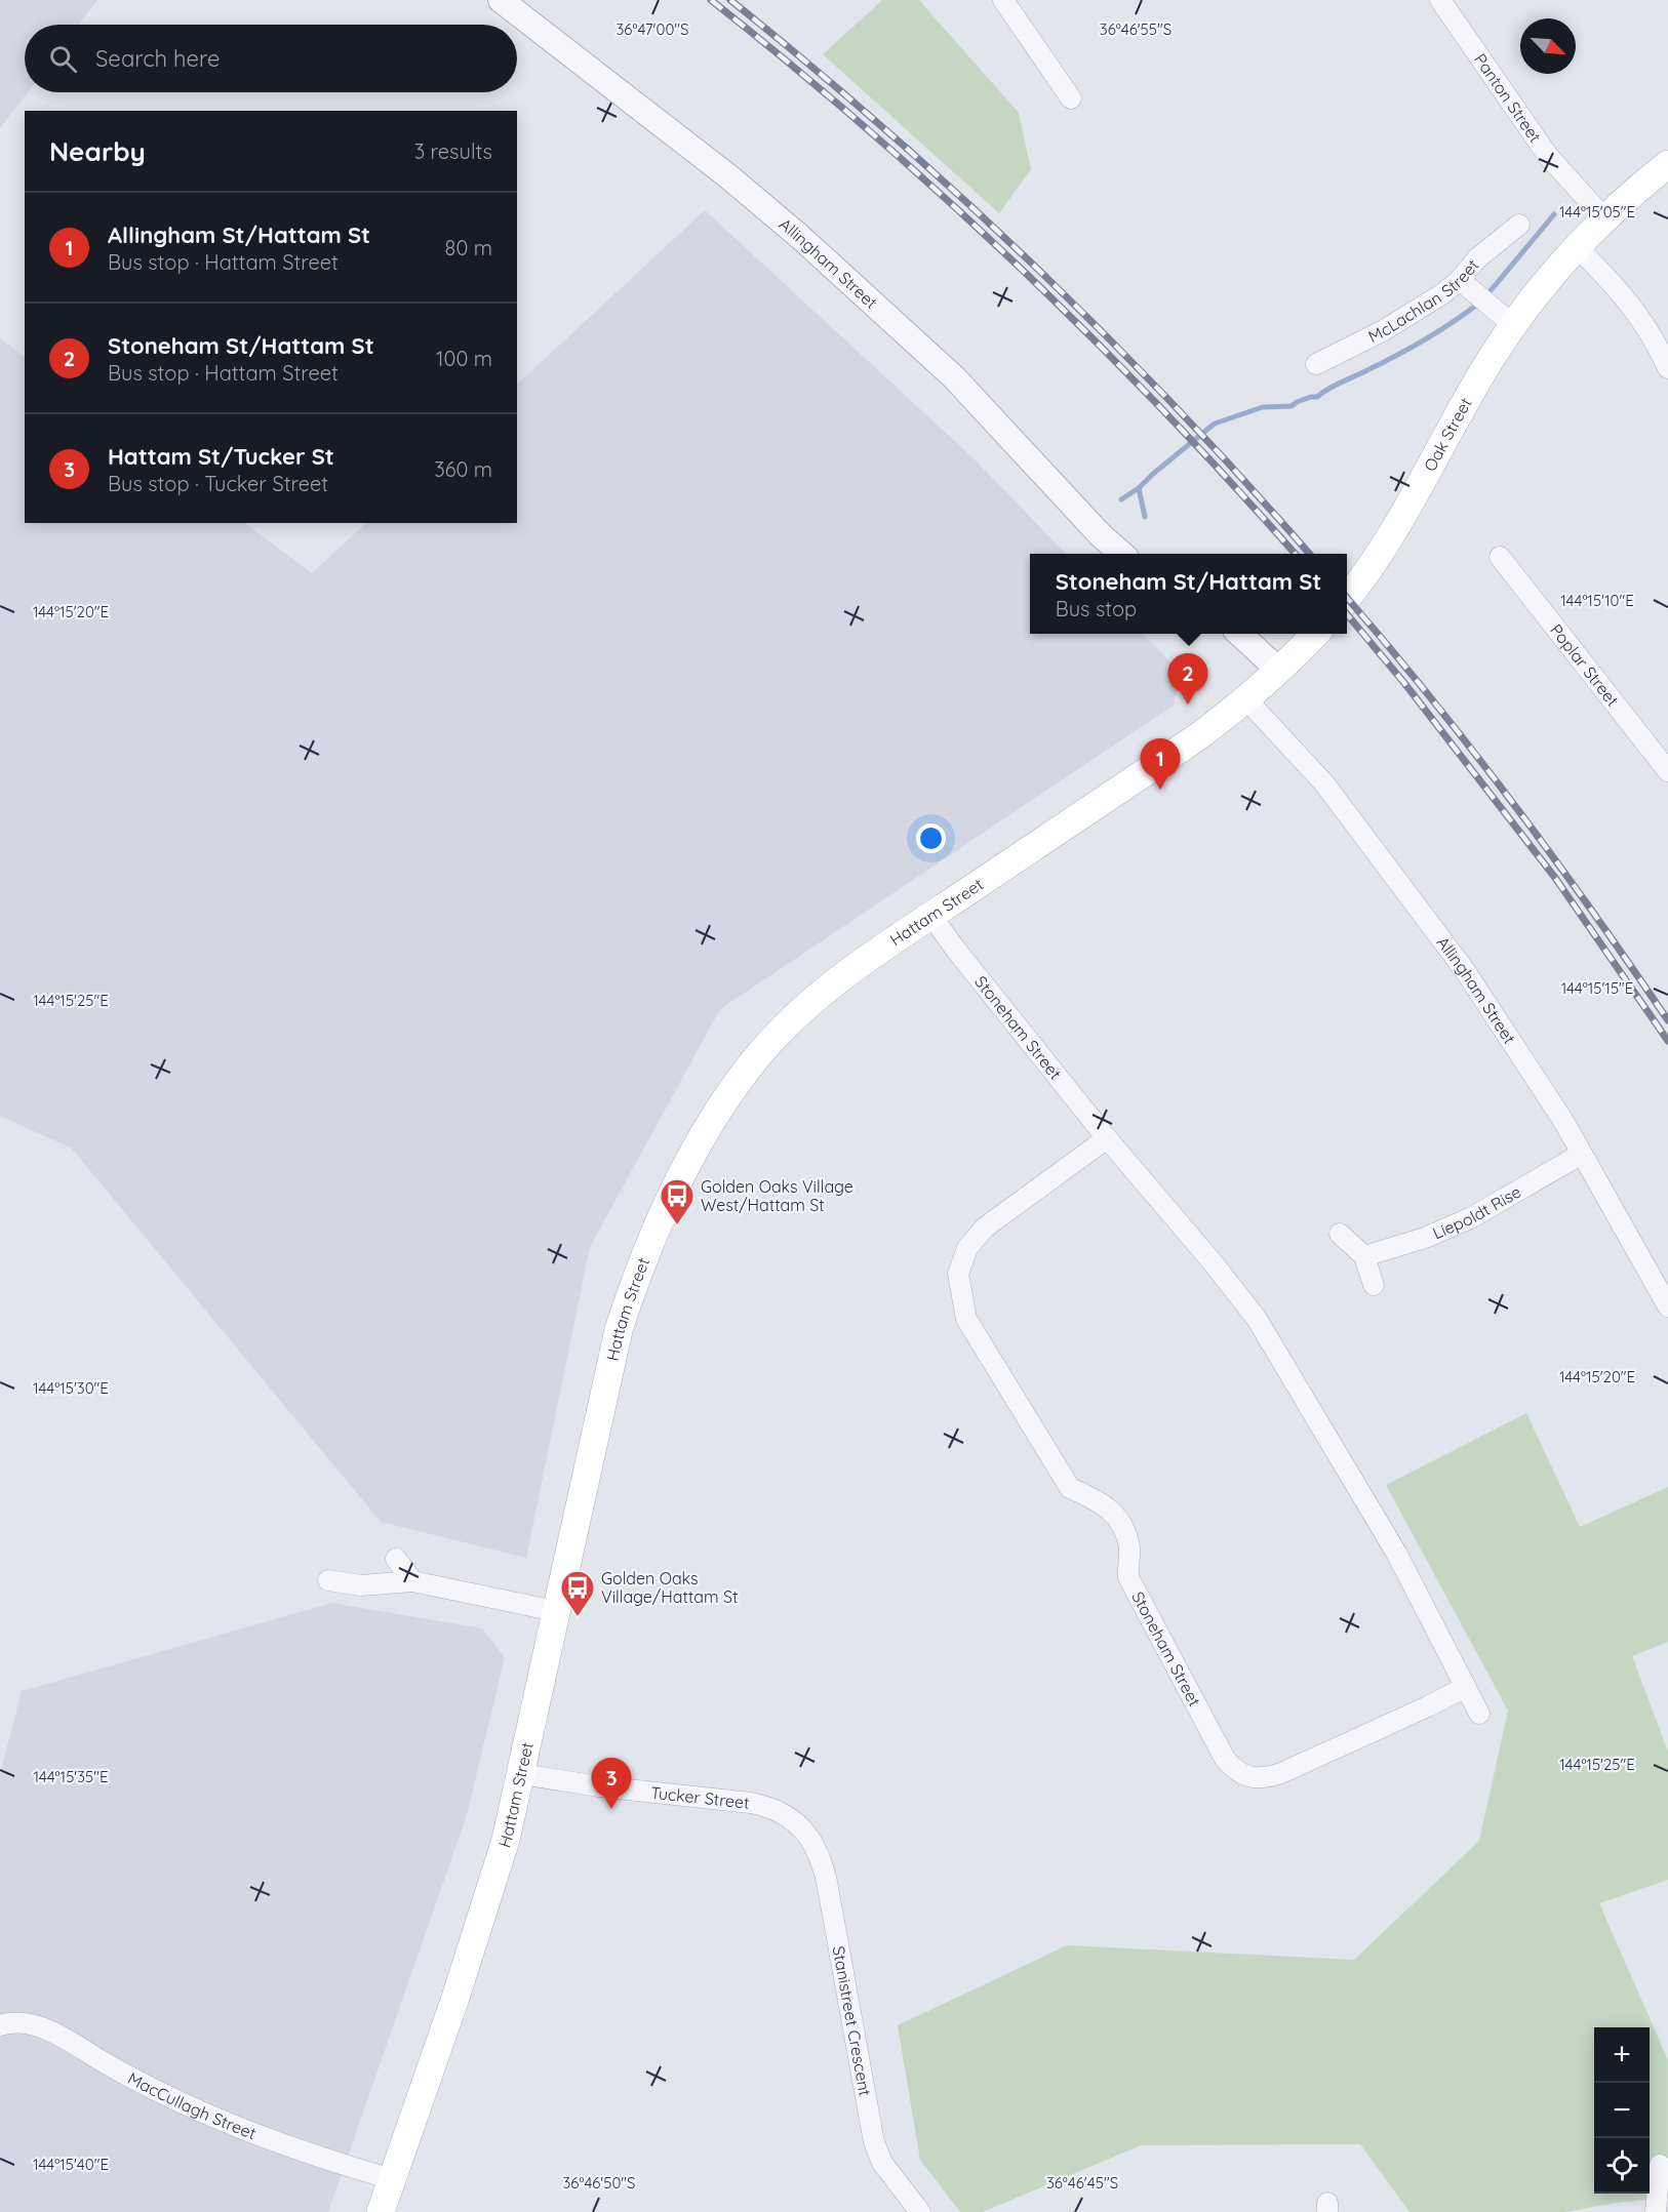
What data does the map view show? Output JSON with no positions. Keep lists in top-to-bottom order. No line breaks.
{"streets":{"main road":["Oak Street","Hattam Street"],"street":["Panton Street","Allingham Street","McLachlan Street","Poplar Street","Stoneham Street","Liepoldt Rise","Tucker Street","Stanistreet Crescent","MacCullagh Street"]},"crossings":[["Panton Street","Oak Street"],["Allingham Street","Hattam Street"],["Allingham Street","Liepoldt Rise"],["Hattam Street","Stoneham Street"],["Hattam Street","Tucker Street"],["Hattam Street","MacCullagh Street"],["Tucker Street","Stanistreet Crescent"]],"places":{"bus stop":["Golden Oaks Village West/Hattam St","Golden Oaks Village/Hattam St"]},"north":"bottom right","page":{"search":"Search here","heading":["Nearby","3 results"],"list":[{"mark":"1","name":"Allingham St/Hattam St","note":"Bus stop · Hattam Street","value":"80 m"},{"mark":"2","name":"Stoneham St/Hattam St","note":"Bus stop · Hattam Street","value":"100 m"},{"mark":"3","name":"Hattam St/Tucker St","note":"Bus stop · Tucker Street","value":"360 m"}],"popup":["Stoneham St/Hattam St","Bus stop"],"pins":["2","1","3"],"map_buttons":["+","−"]},"coordinates":["36°47'00\"S","36°46'55\"S","144°15'05\"E","144°15'10\"E","144°15'20\"E","144°15'15\"E","144°15'25\"E","144°15'30\"E","144°15'35\"E","144°15'40\"E","36°46'50\"S","36°46'45\"S"]}
